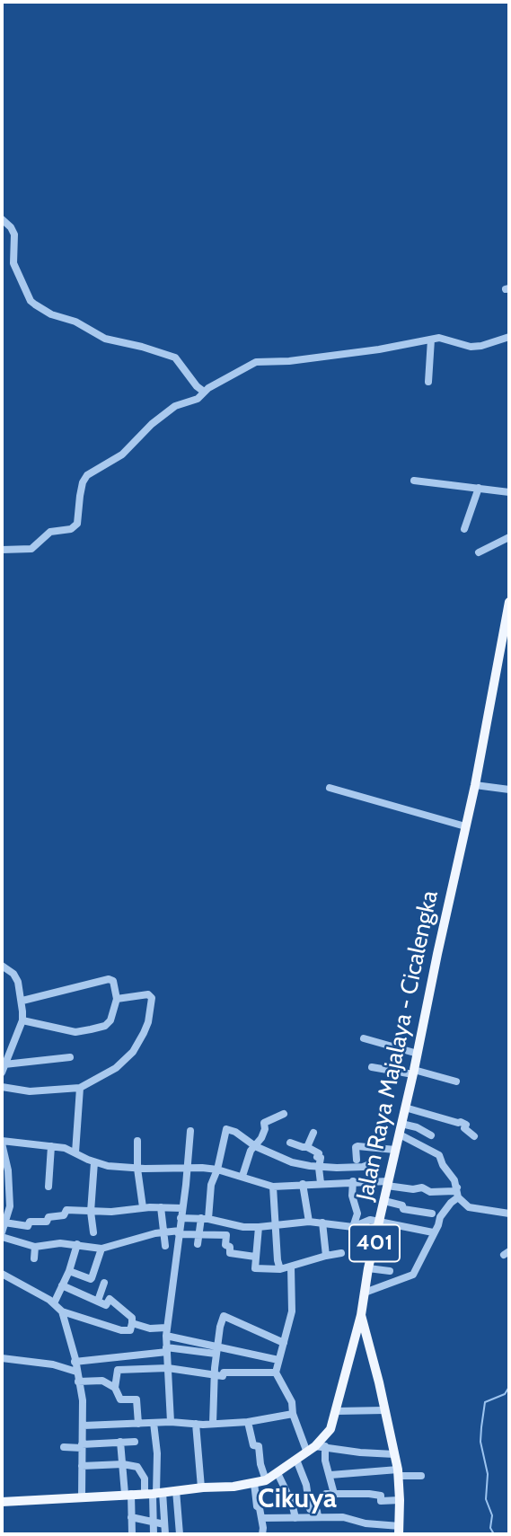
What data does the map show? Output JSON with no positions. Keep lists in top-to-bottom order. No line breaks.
{"streets":{"main road":["Jalan Raya Majalaya - Cicalengka","401"]},"districts":["Cikuya"]}
